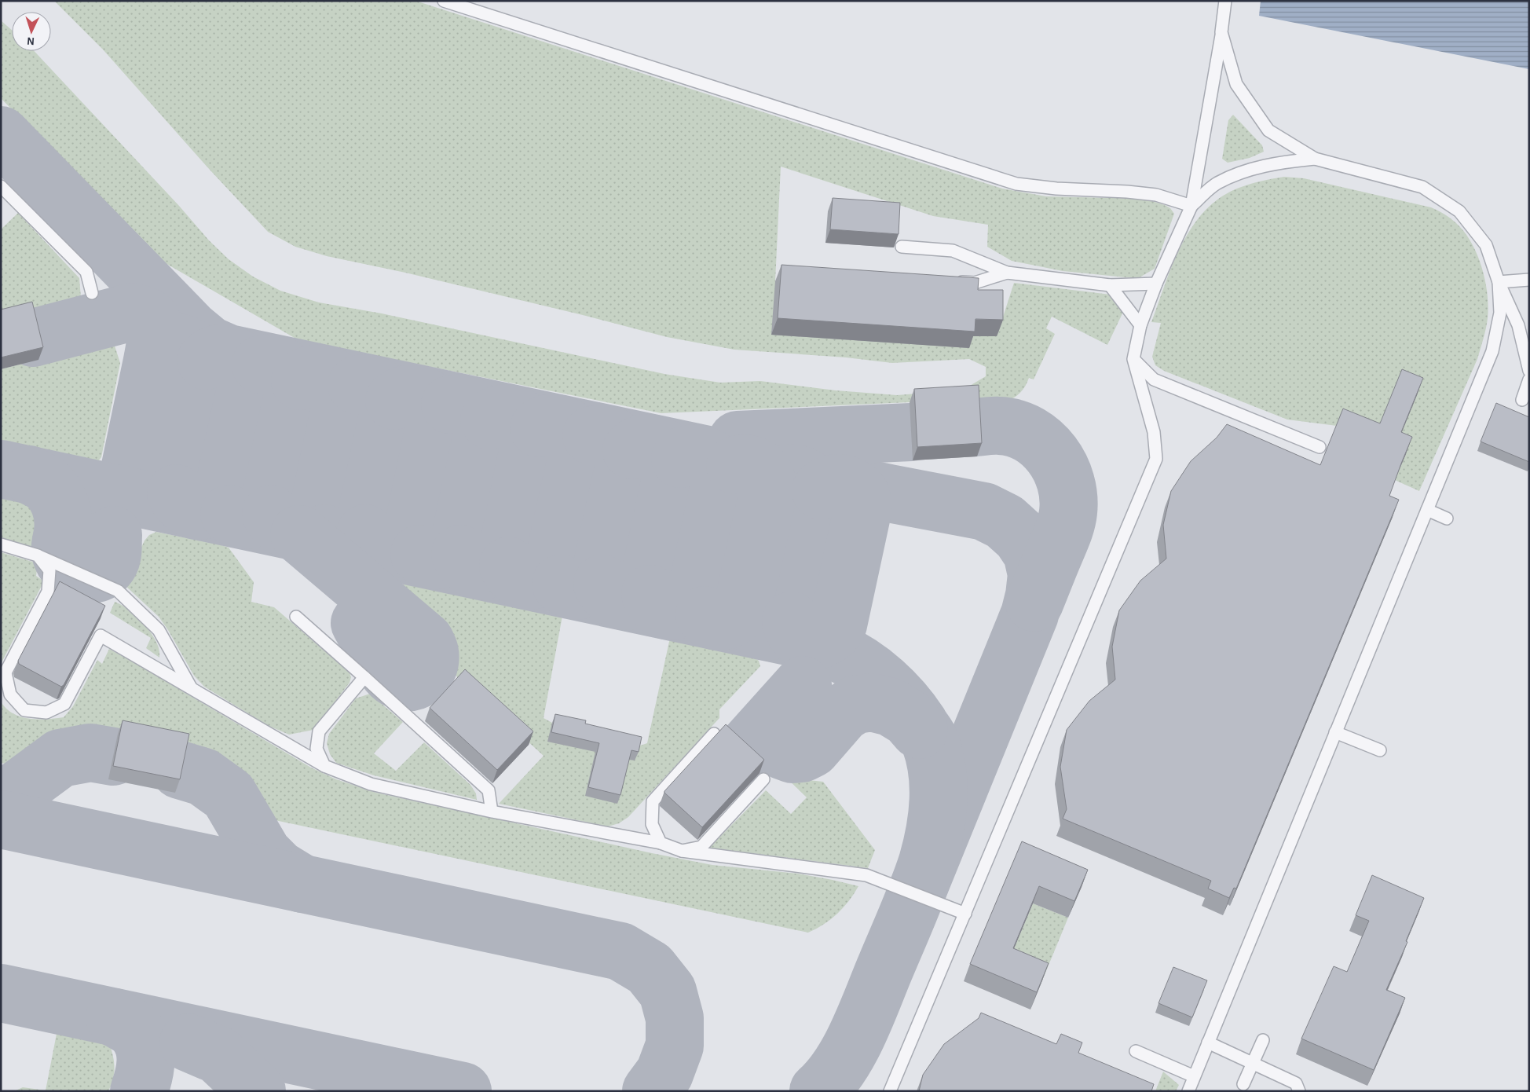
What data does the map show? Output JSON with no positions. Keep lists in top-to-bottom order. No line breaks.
{"north":"bottom"}
